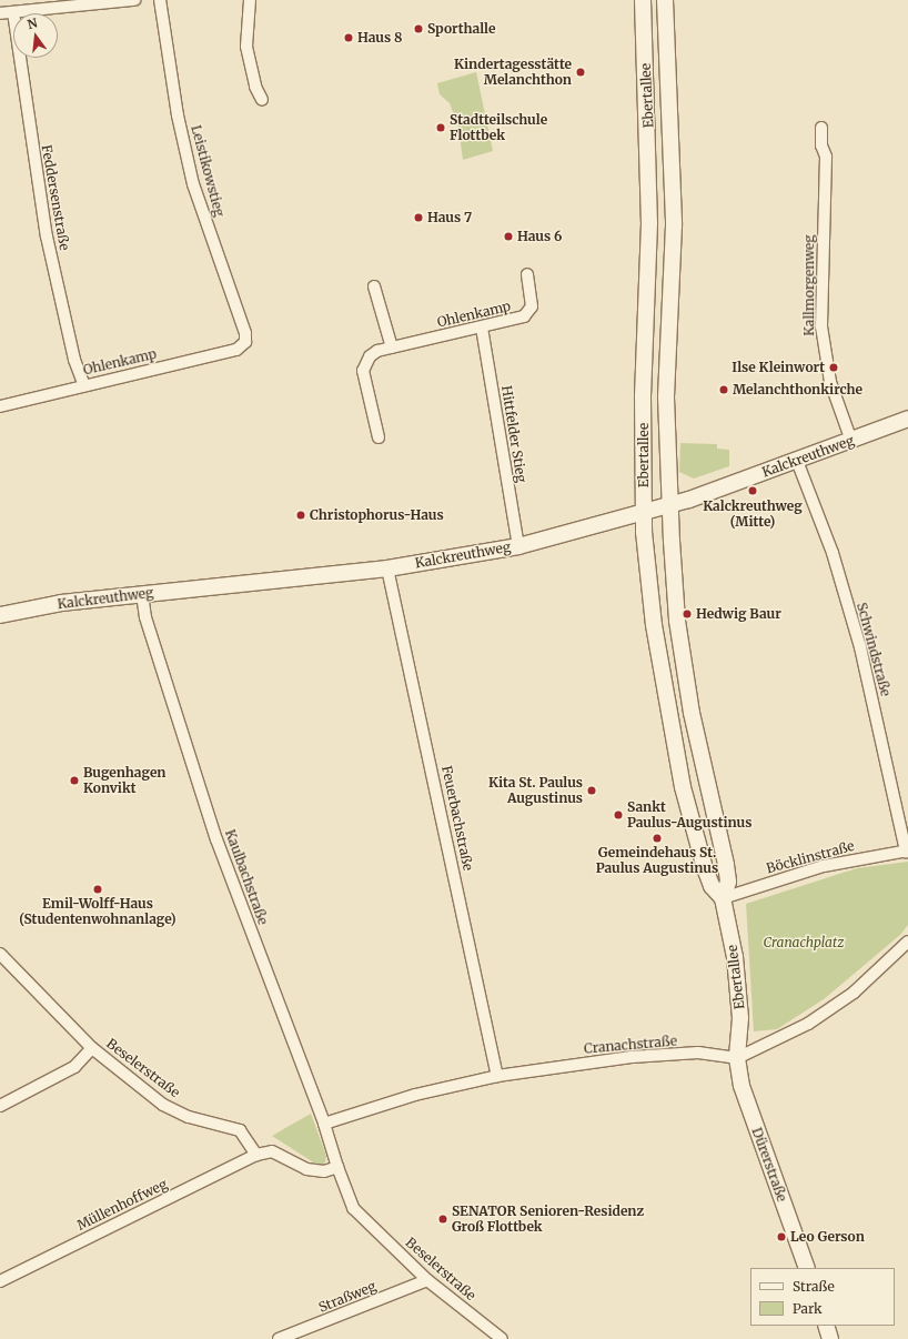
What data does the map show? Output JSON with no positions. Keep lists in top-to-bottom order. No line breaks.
{"streets":{"main road":["Ebertallee","Kalckreuthweg","Dürerstraße"],"street":["Leistikowstieg","Feddersenstraße","Kallmorgenweg","Ohlenkamp","Hittfelder Stieg","Schwindstraße","Feuerbachstraße","Böcklinstraße","Kaulbachstraße","Cranachstraße","Beselerstraße","Müllenhoffweg","Straßweg"]},"crossings":[["Ebertallee","Kalckreuthweg"],["Ebertallee","Böcklinstraße"],["Ebertallee","Cranachstraße"],["Ebertallee","Dürerstraße"],["Leistikowstieg","Ohlenkamp"],["Feddersenstraße","Ohlenkamp"],["Kallmorgenweg","Kalckreuthweg"],["Ohlenkamp","Hittfelder Stieg"],["Hittfelder Stieg","Kalckreuthweg"],["Kalckreuthweg","Schwindstraße"],["Kalckreuthweg","Feuerbachstraße"],["Kalckreuthweg","Kaulbachstraße"],["Schwindstraße","Böcklinstraße"],["Feuerbachstraße","Cranachstraße"],["Kaulbachstraße","Cranachstraße"],["Kaulbachstraße","Beselerstraße"],["Cranachstraße","Dürerstraße"],["Beselerstraße","Müllenhoffweg"],["Beselerstraße","Straßweg"]],"parks":["Cranachplatz"],"places":["Sporthalle","Haus 8","Kindertagesstätte Melanchthon","Stadtteilschule Flottbek","Haus 7","Haus 6","Ilse Kleinwort","Melanchthonkirche","Kalckreuthweg (Mitte)","Christophorus-Haus","Hedwig Baur","Bugenhagen Konvikt","Kita St. Paulus Augustinus","Sankt Paulus-Augustinus","Gemeindehaus St. Paulus Augustinus","Emil-Wolff-Haus (Studentenwohnanlage)","SENATOR Senioren-Residenz Groß Flottbek","Leo Gerson"],"legend":["Straße","Park"],"north":"top"}
